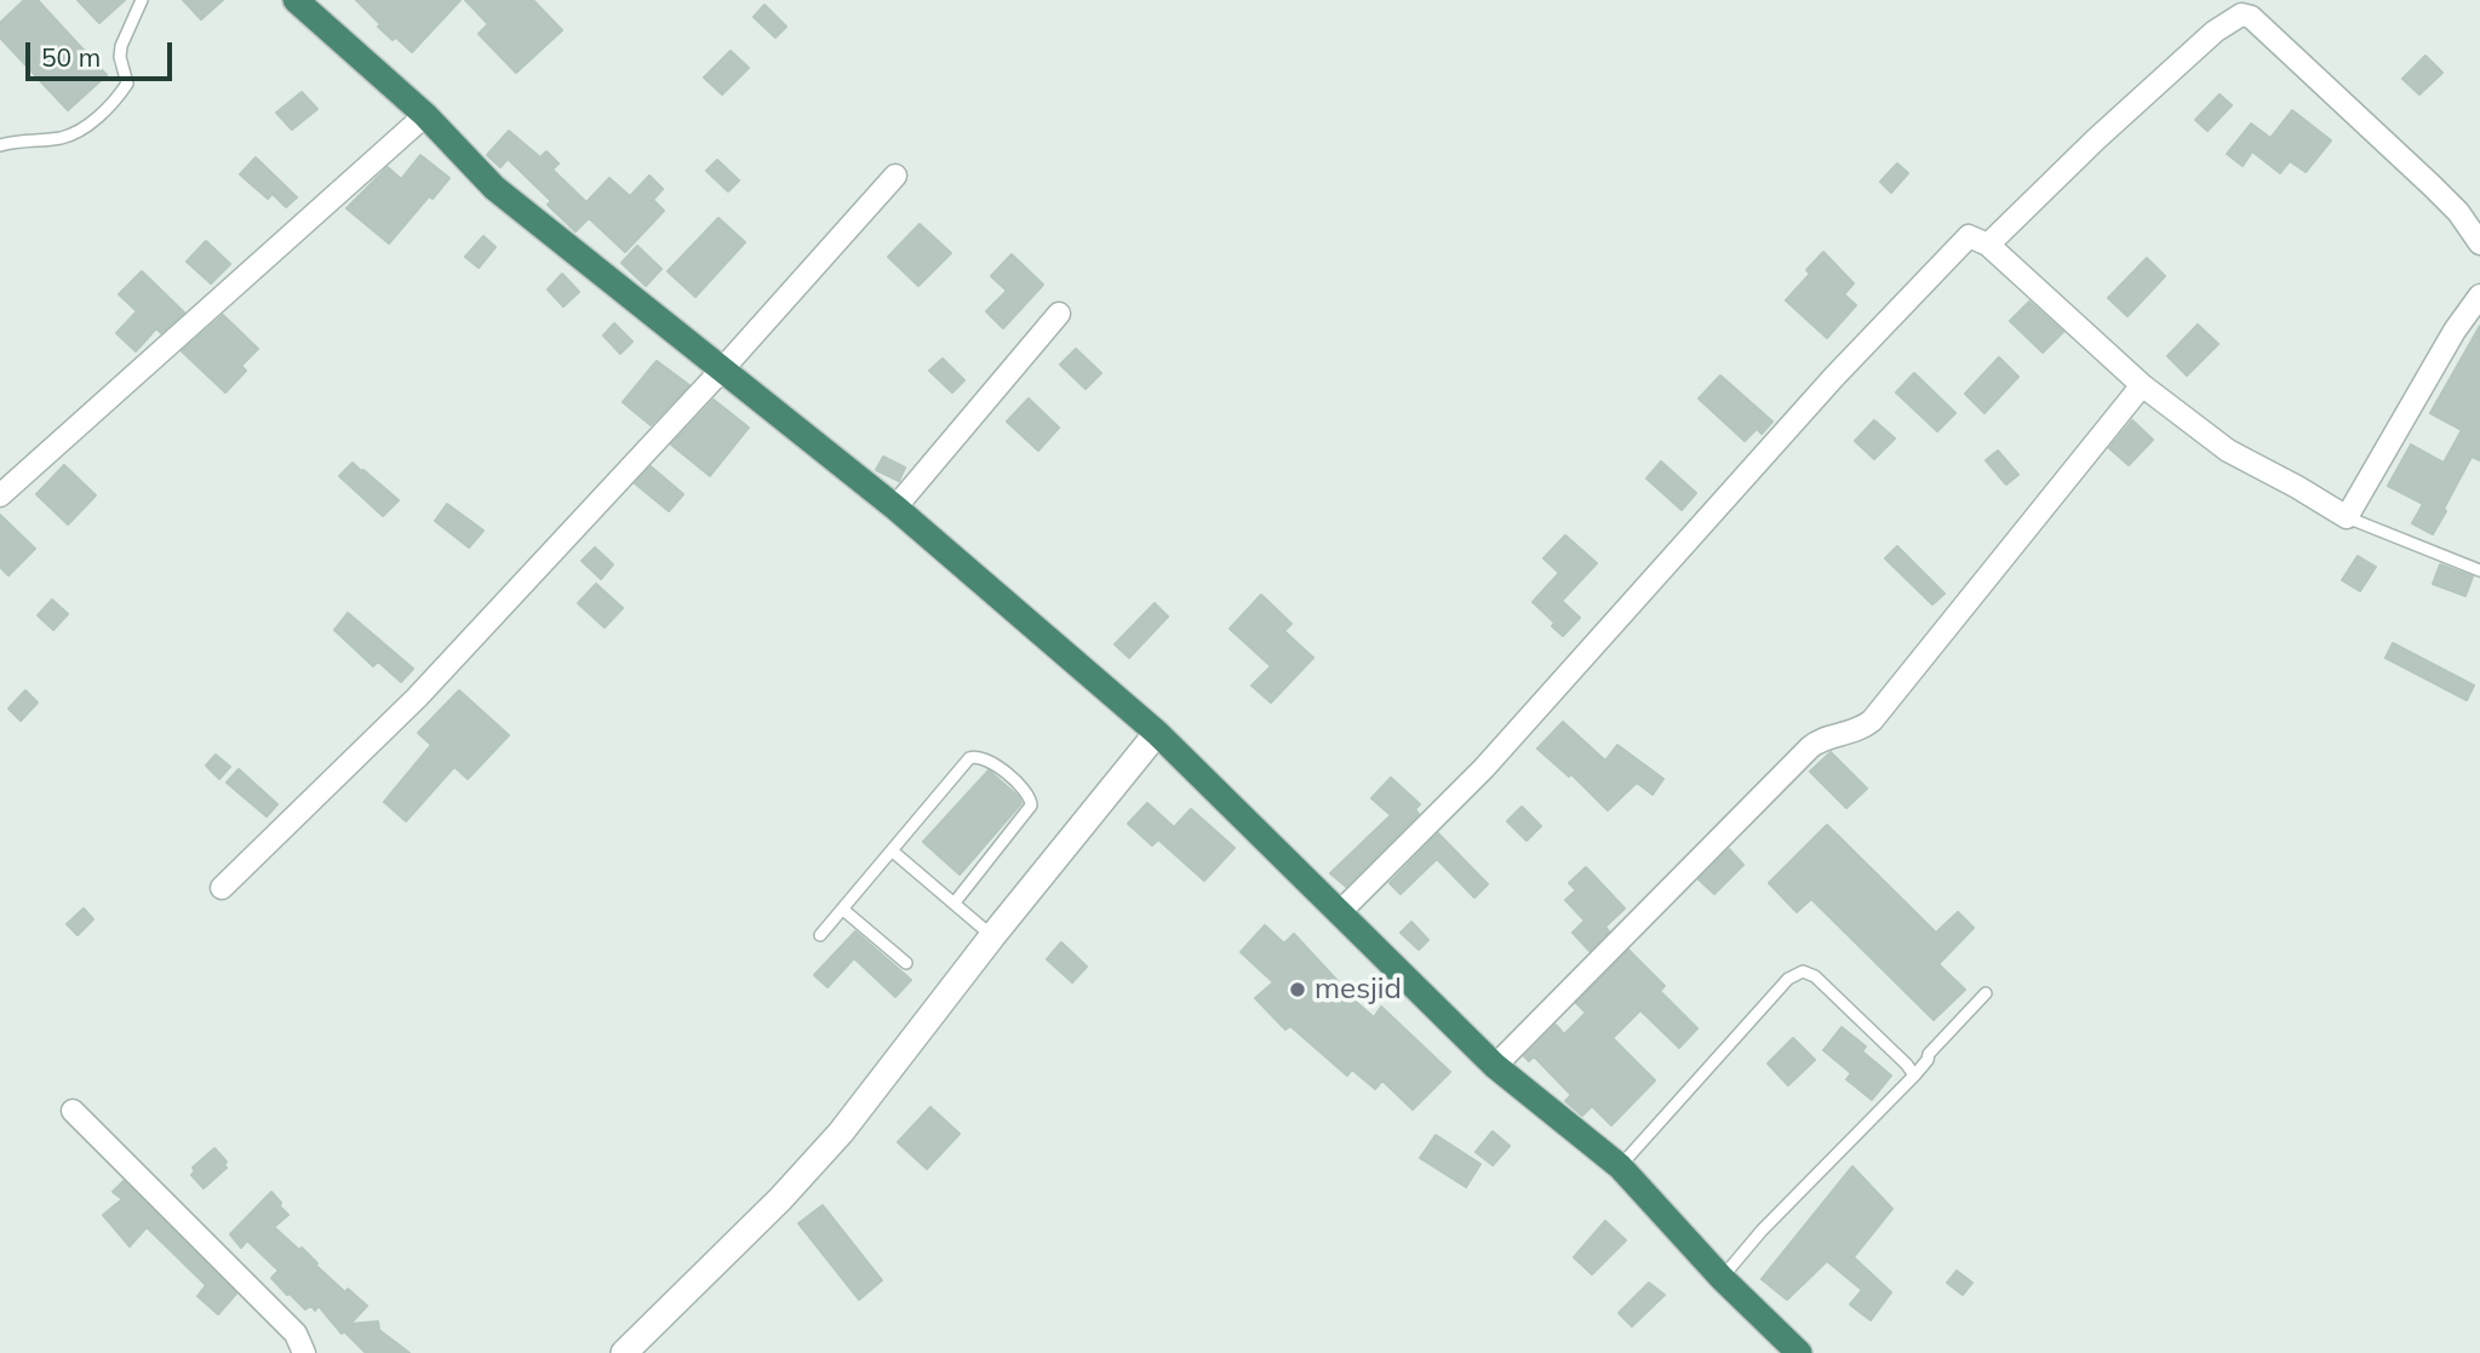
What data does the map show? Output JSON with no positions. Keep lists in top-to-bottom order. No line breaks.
{"places":["mesjid"],"scale_bar":"50 m"}
